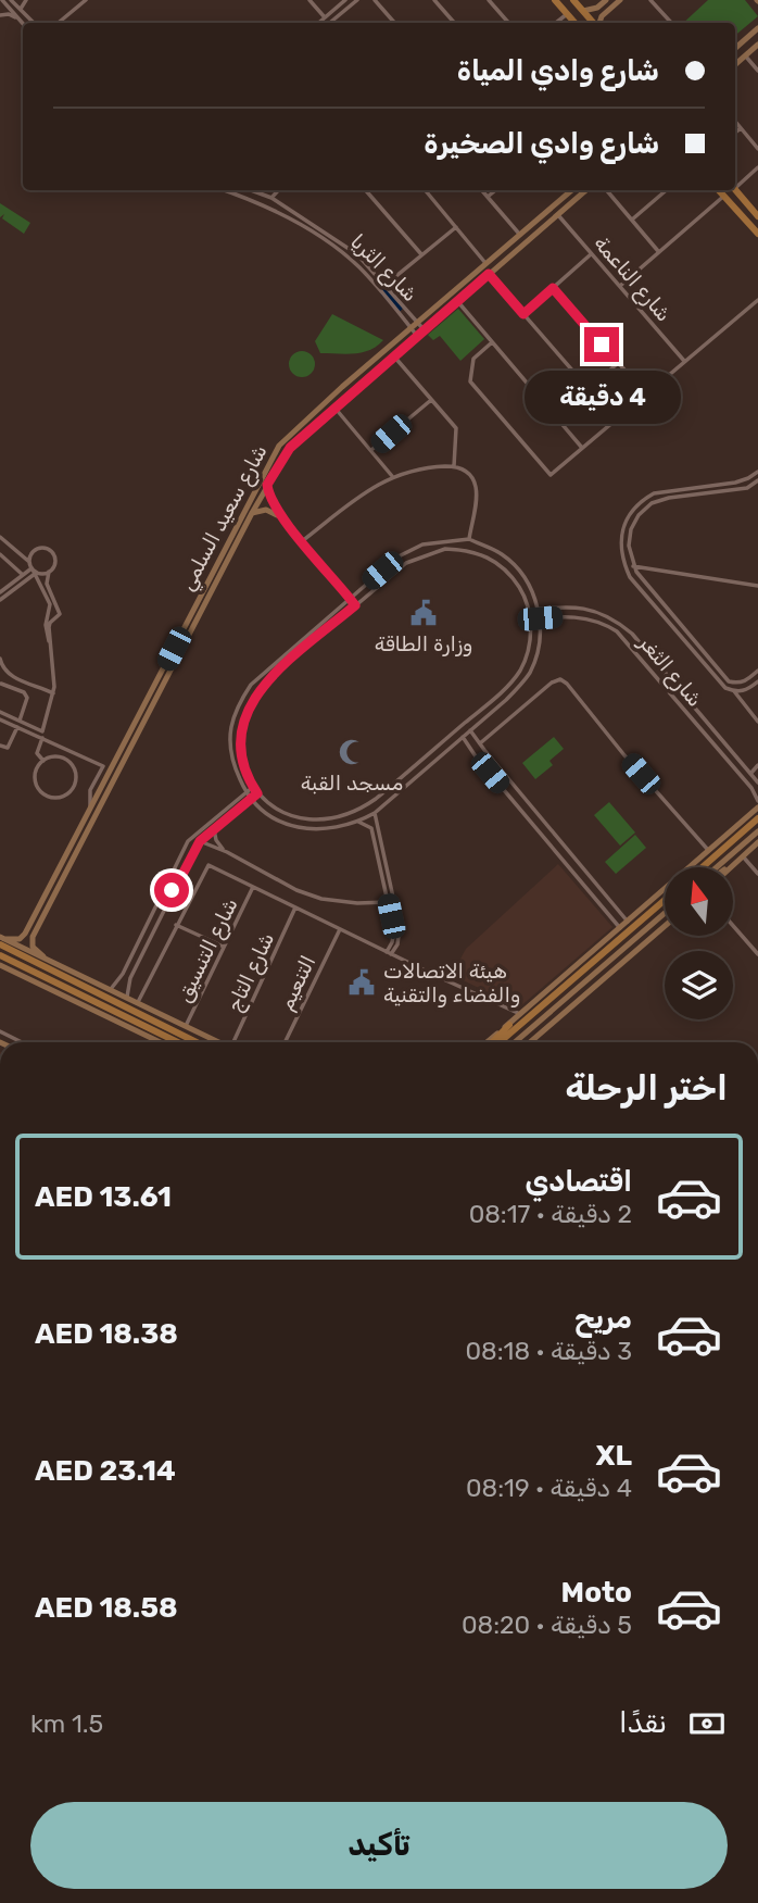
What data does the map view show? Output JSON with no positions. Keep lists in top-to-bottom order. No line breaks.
{"streets":{"street":["شارع الثريا","شارع الناعمة","شارع سعيد السلمي","شارع الثغر","شارع التنسيق","شارع التاج","التنعيم"]},"crossings":[["شارع الثريا","شارع سعيد السلمي"],["شارع الناعمة","شارع سعيد السلمي"]],"places":{"public building":["وزارة الطاقة","هيئة الاتصالات والفضاء والتقنية"],"mosque":["مسجد القبة"]},"north":"top","page":{"banner":["شارع وادي المياة","شارع وادي الصخيرة"],"bubble":"4 دقيقة","heading":"اختر الرحلة","list":[{"name":"اقتصادي","note":"2 دقيقة · 08:17","value":"AED 13.61"},{"name":"مريح","note":"3 دقيقة · 08:18","value":"AED 18.38"},{"name":"XL","note":"4 دقيقة · 08:19","value":"AED 23.14"},{"name":"Moto","note":"5 دقيقة · 08:20","value":"AED 18.58"}],"pay":["نقدًا","1.5 km"],"buttons":"تأكيد"}}
